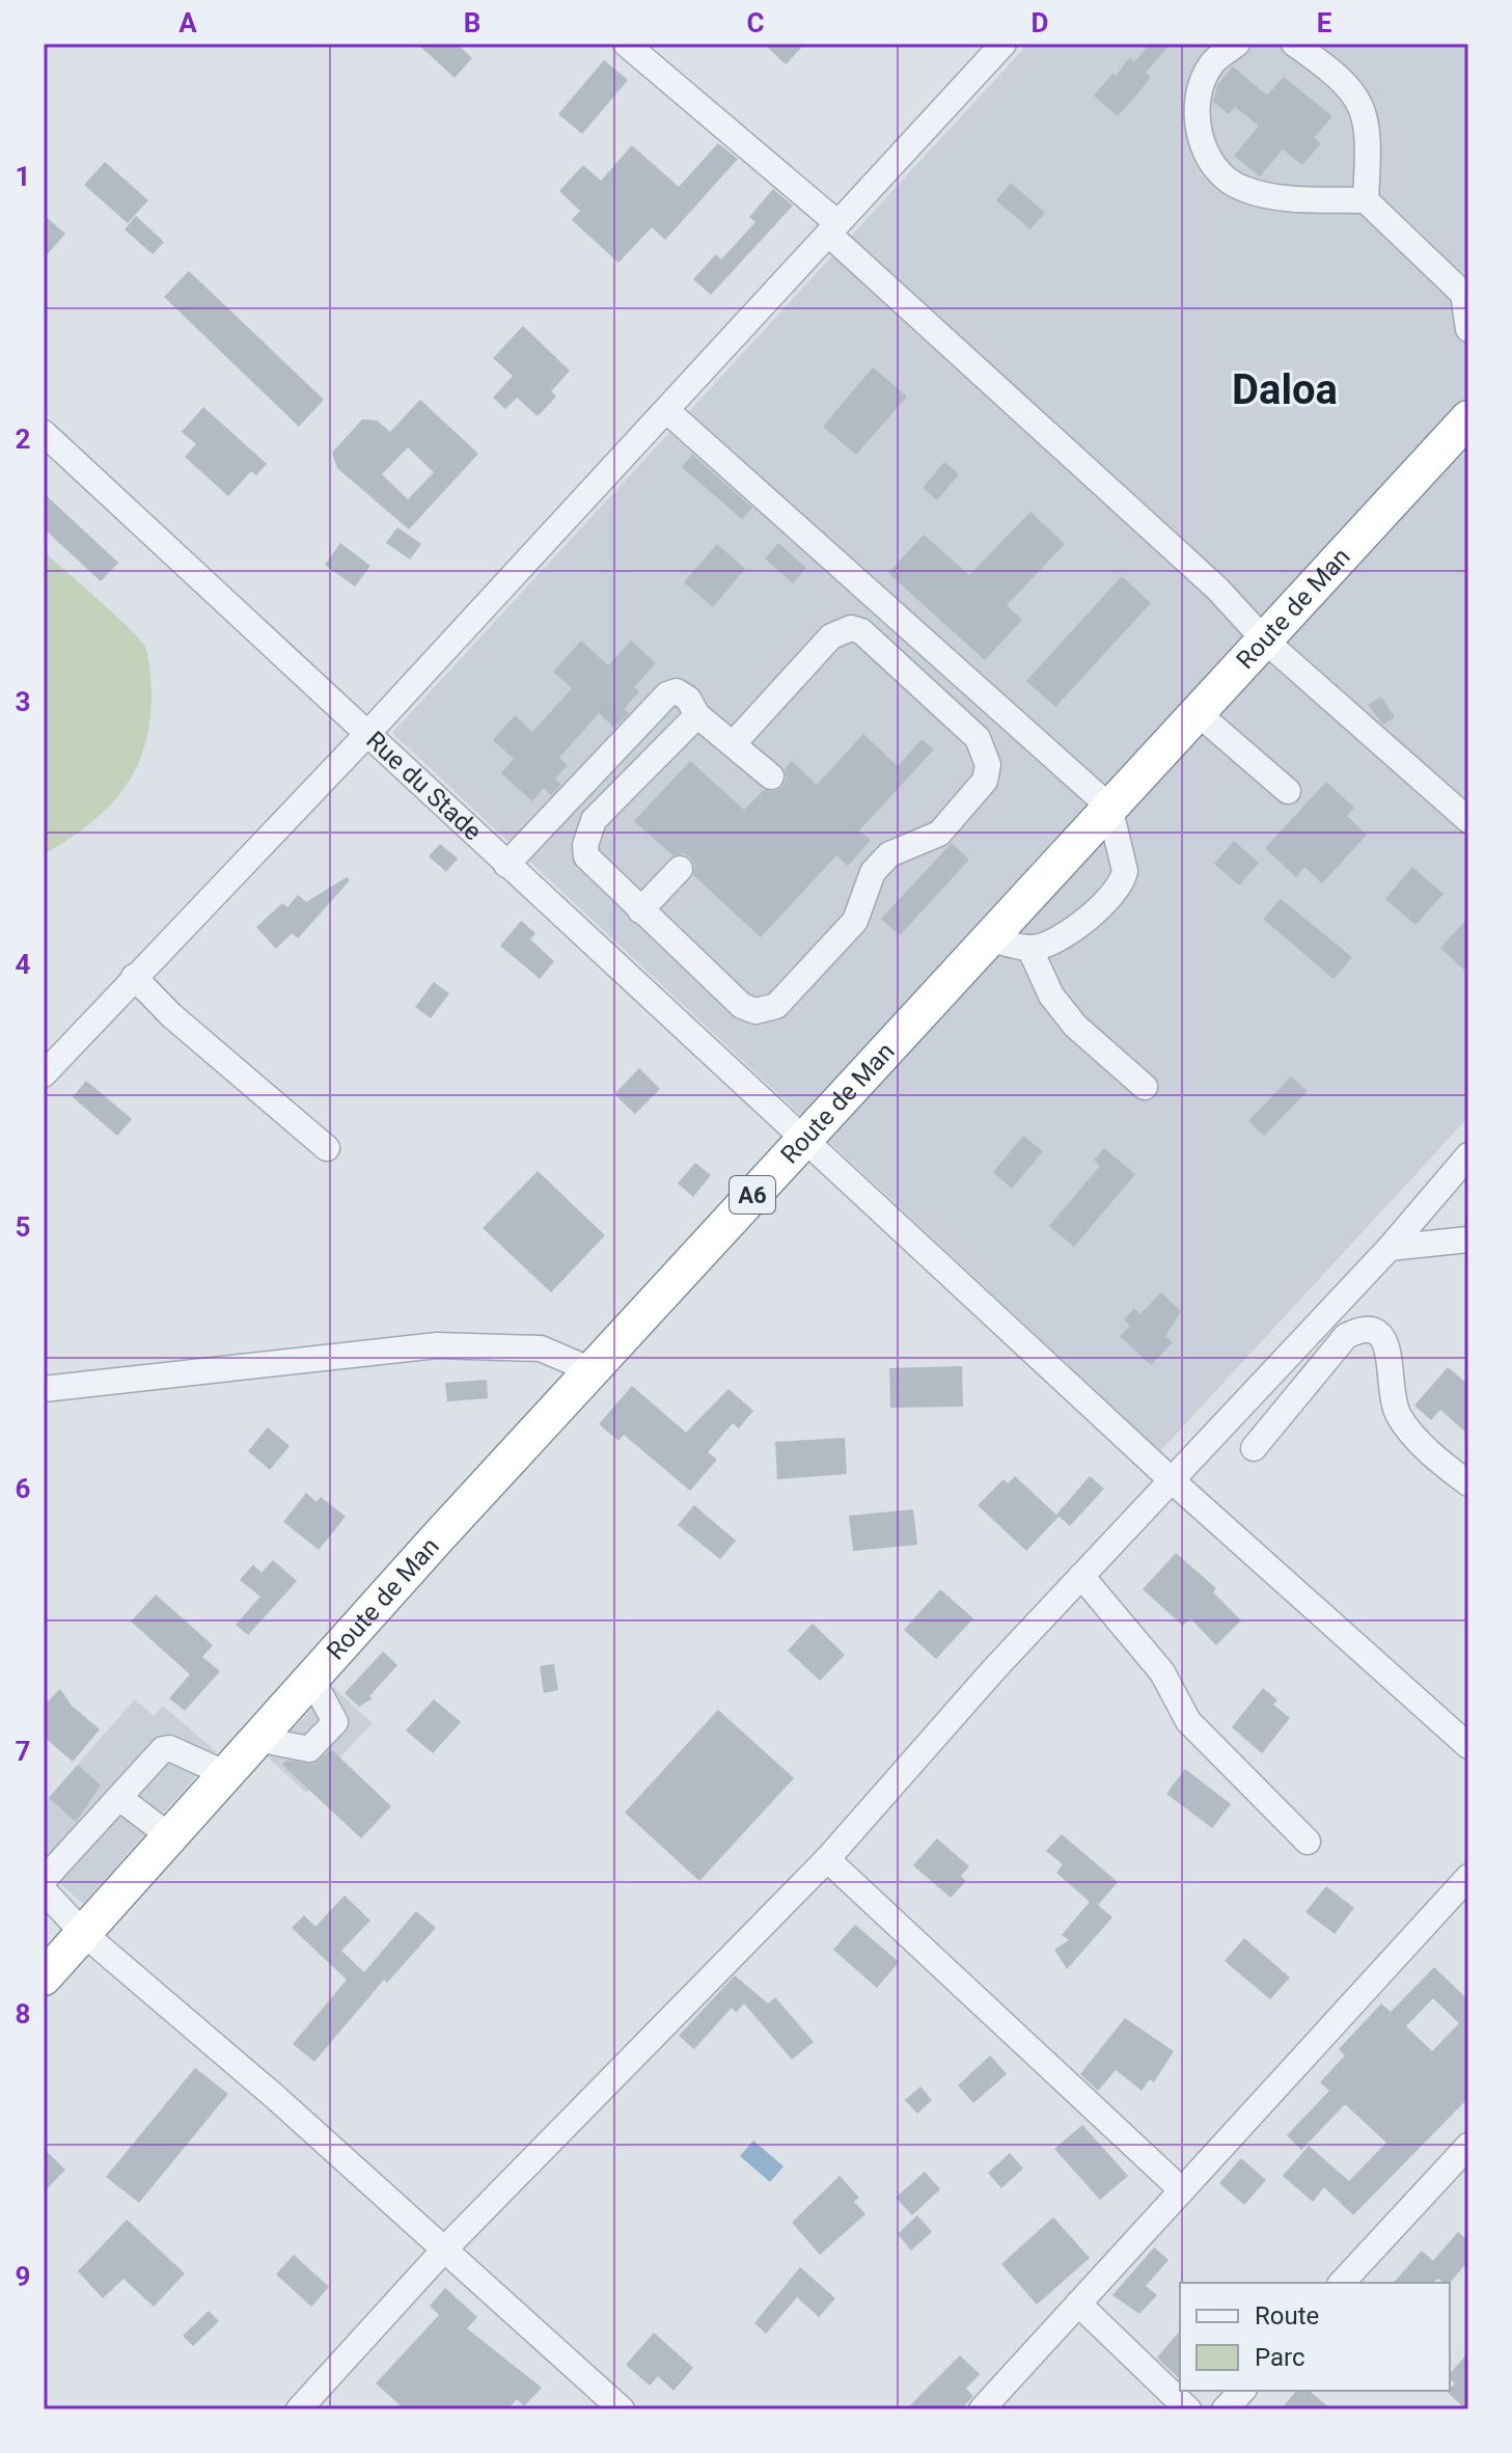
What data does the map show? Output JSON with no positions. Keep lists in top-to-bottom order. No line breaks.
{"streets":{"highway":["Route de Man","A6"],"street":["Rue du Stade"]},"crossings":[["Route de Man","Rue du Stade"]],"districts":["Daloa"],"legend":["Route","Parc"],"grid":{"columns":["A","B","C","D","E"],"rows":["1","2","3","4","5","6","7","8","9"]}}
